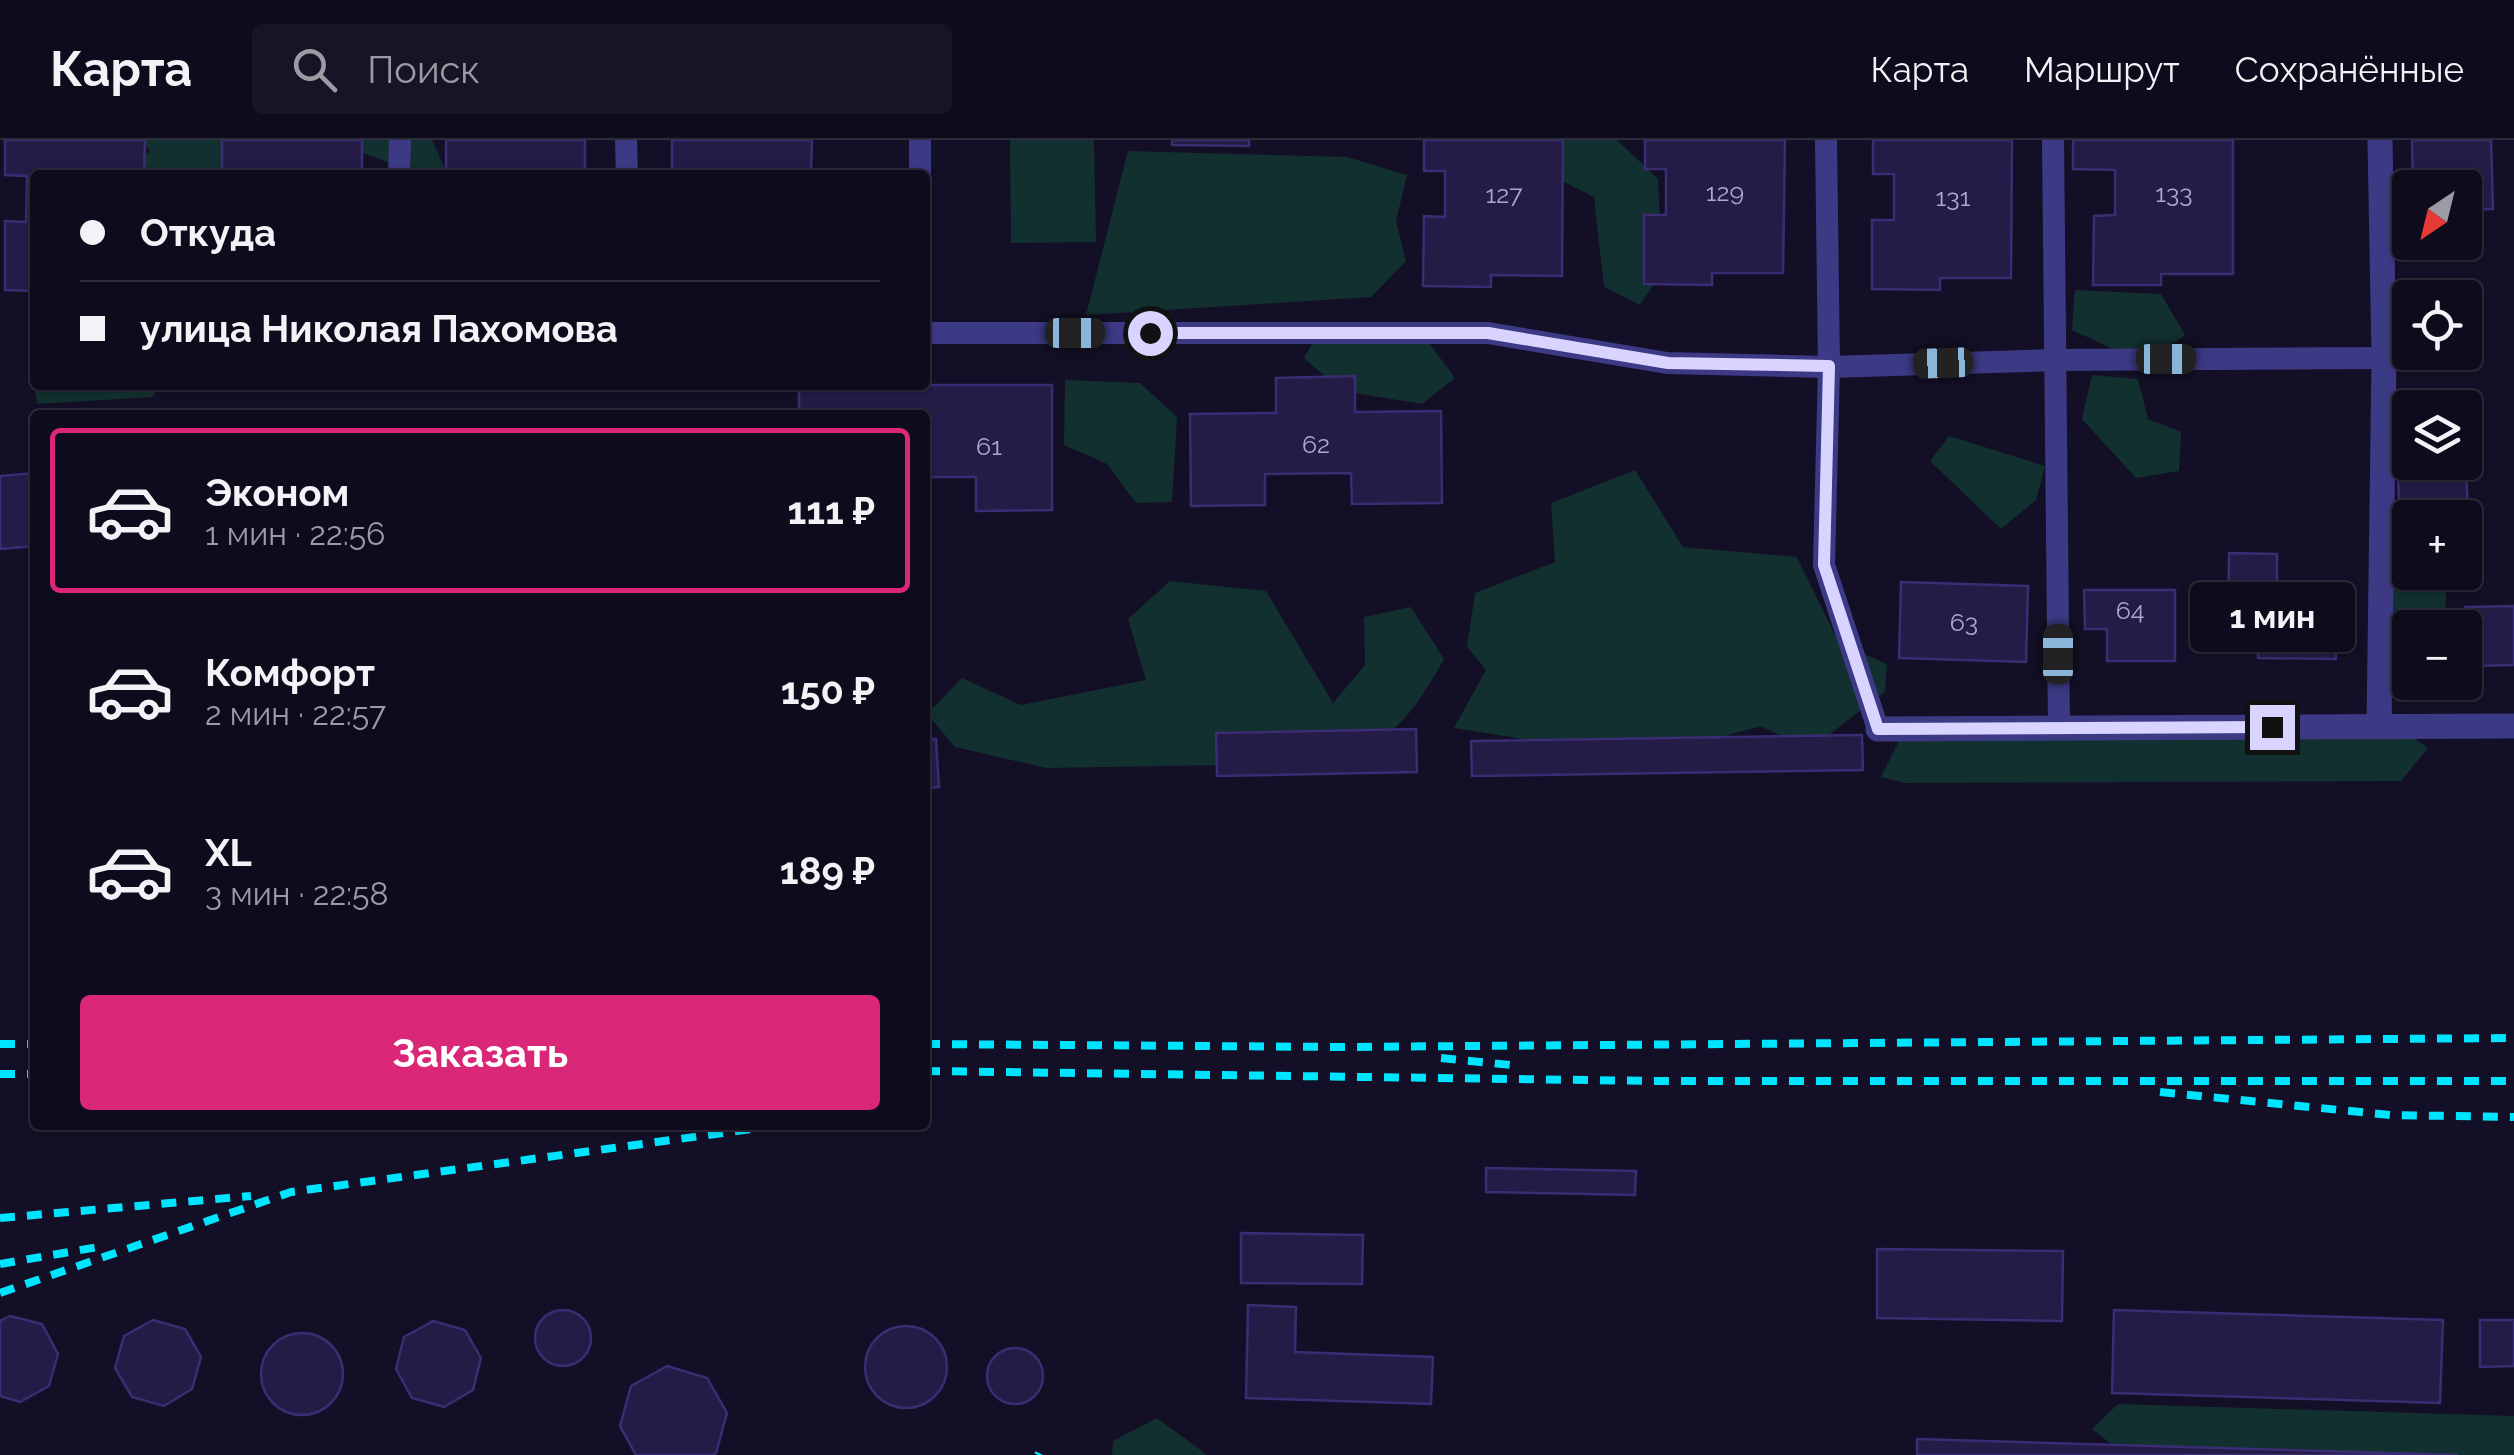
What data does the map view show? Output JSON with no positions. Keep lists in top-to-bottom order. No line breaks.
{"house_numbers":["129","133","127","131","62","61","64","63"],"north":"bottom left","page":{"header":"Карта","search":"Поиск","nav":["Карта","Маршрут","Сохранённые"],"map_buttons":["+","−"],"banner":["Откуда","улица Николая Пахомова"],"list":[{"name":"Эконом","note":"1 мин · 22:56","value":"111 ₽"},{"name":"Комфорт","note":"2 мин · 22:57","value":"150 ₽"},{"name":"XL","note":"3 мин · 22:58","value":"189 ₽"}],"bubble":"1 мин","buttons":"Заказать"}}
